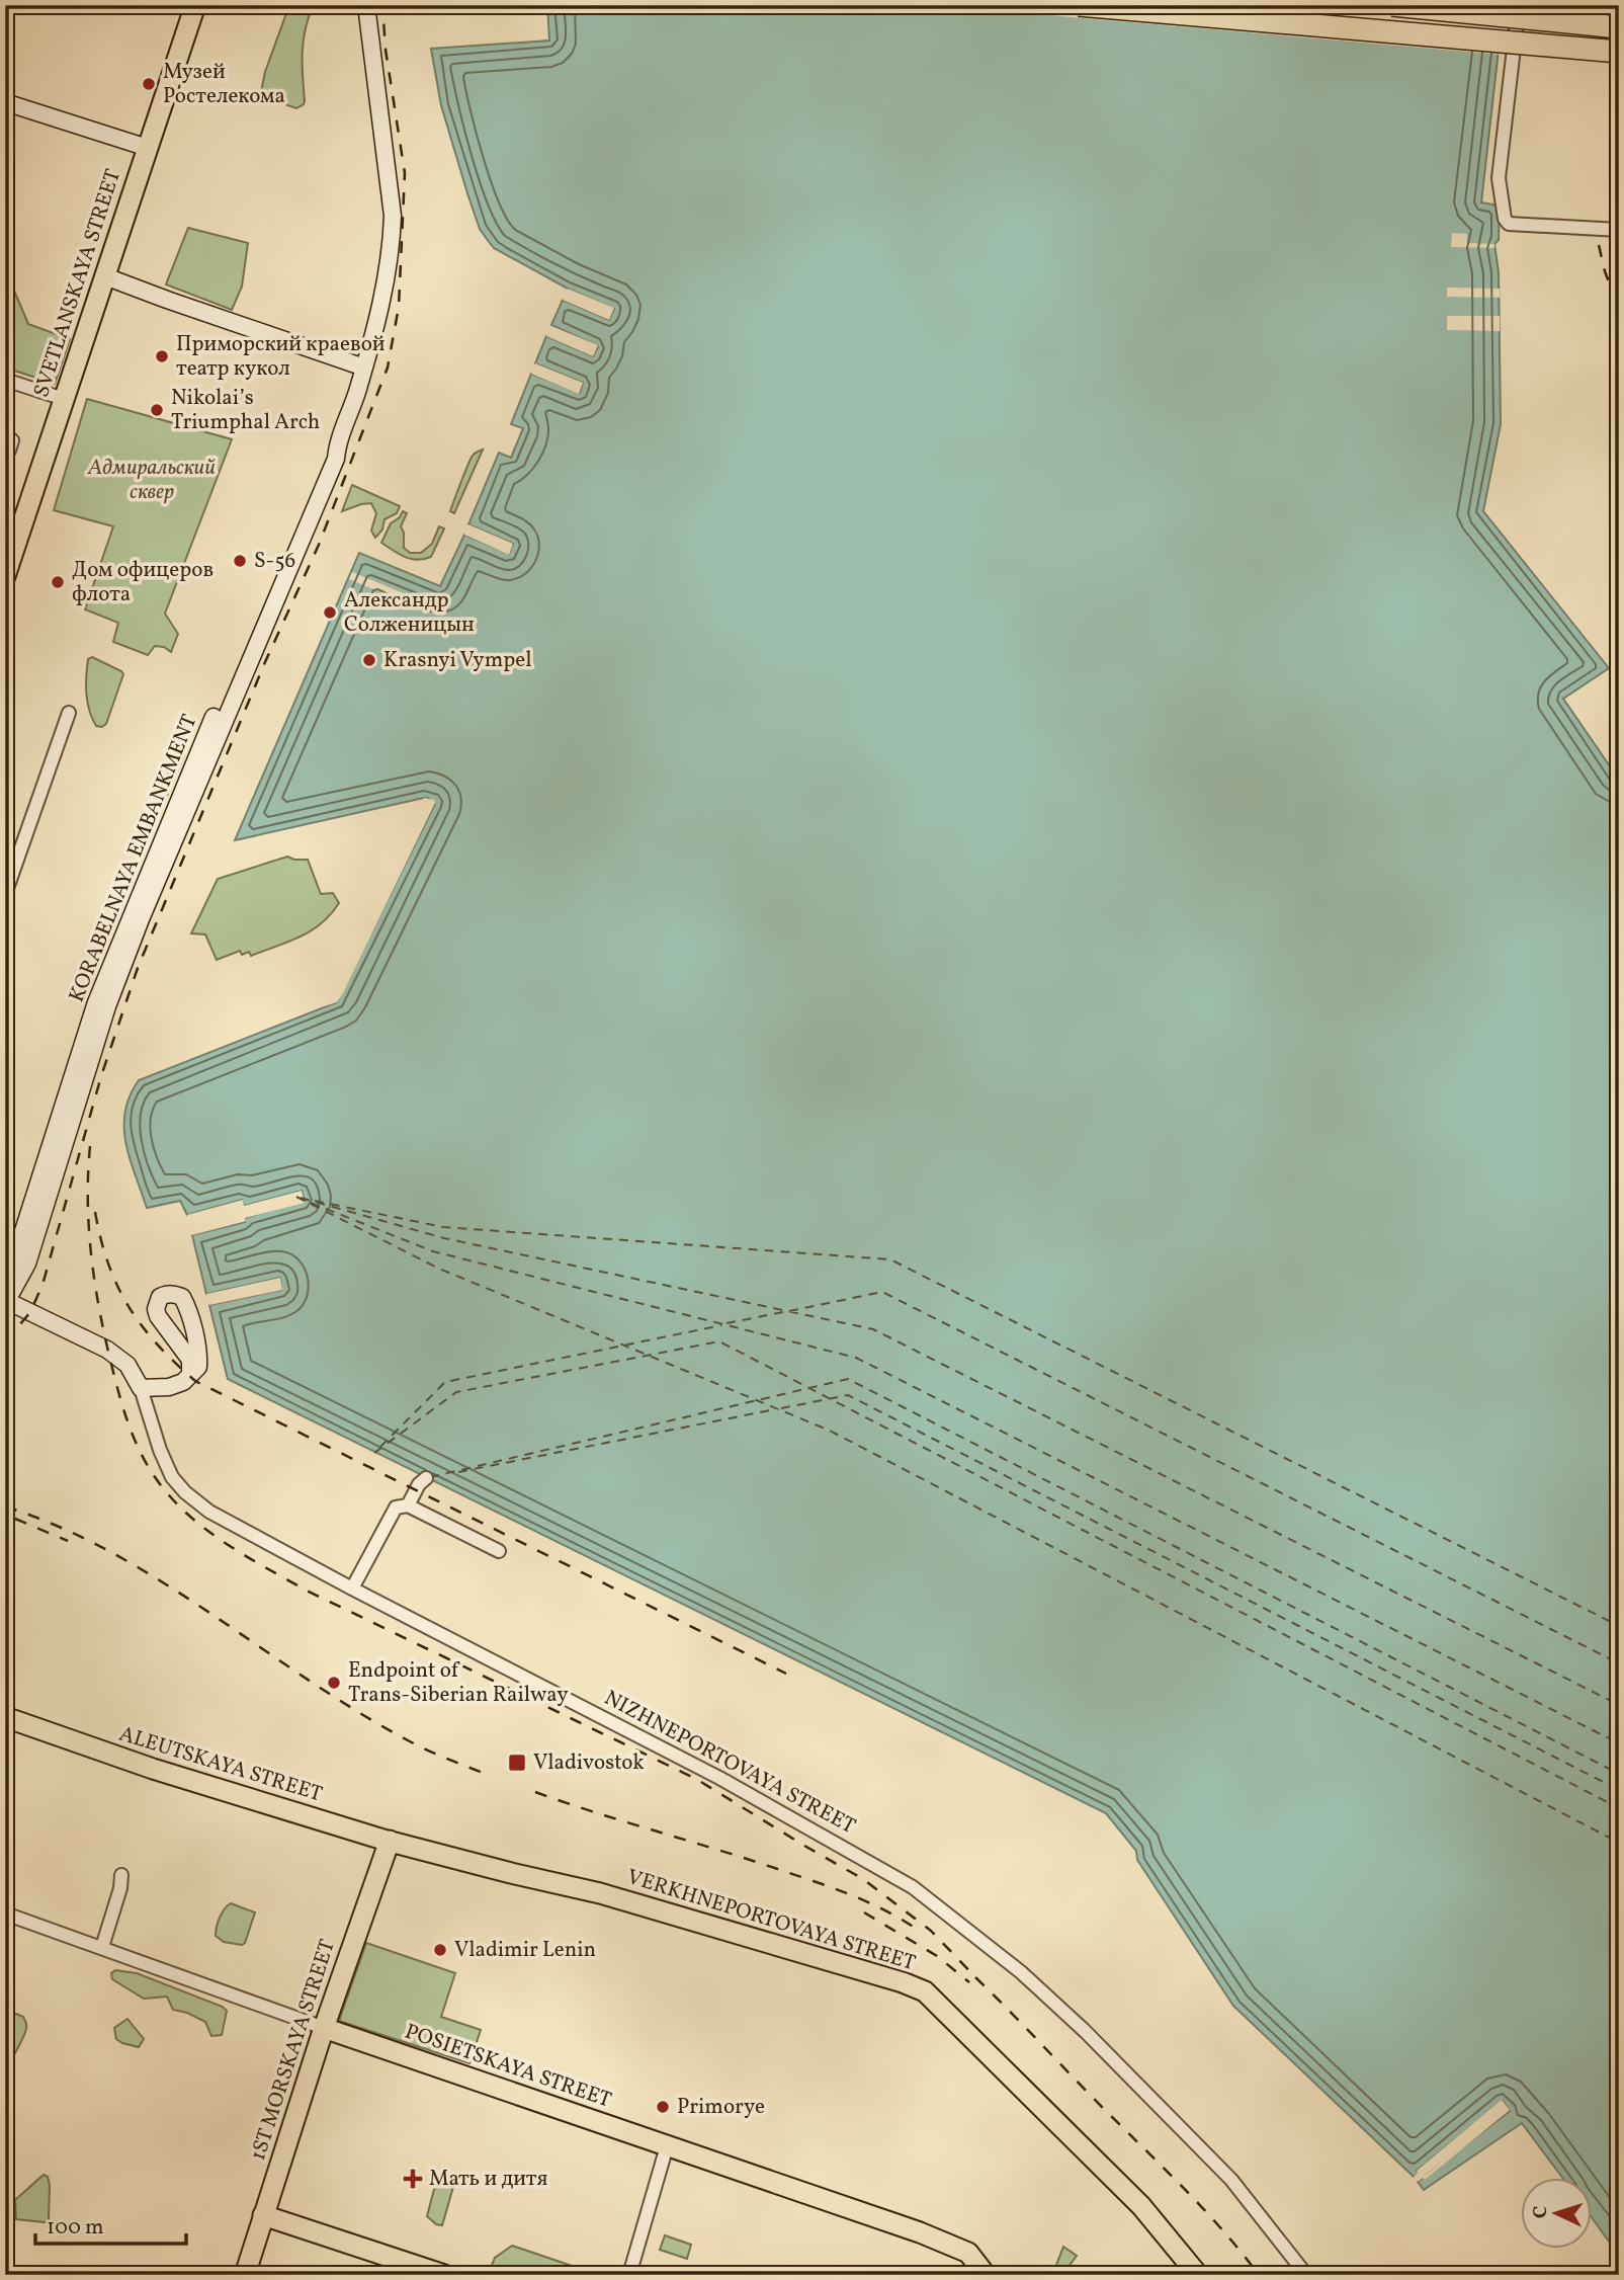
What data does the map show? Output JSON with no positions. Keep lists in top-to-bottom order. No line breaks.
{"streets":{"main road":["SVETLANSKAYA STREET","KORABELNAYA EMBANKMENT","ALEUTSKAYA STREET","VERKHNEPORTOVAYA STREET","1ST MORSKAYA STREET","POSIETSKAYA STREET"],"street":["NIZHNEPORTOVAYA STREET"]},"crossings":[["ALEUTSKAYA STREET","VERKHNEPORTOVAYA STREET"],["ALEUTSKAYA STREET","1ST MORSKAYA STREET"],["1ST MORSKAYA STREET","POSIETSKAYA STREET"]],"parks":["Адмиральский сквер"],"places":{"other":["Музей Ростелекома","Приморский краевой театр кукол","Nikolai’s Triumphal Arch","S-56","Дом офицеров флота","Александр Солженицын","Krasnyi Vympel","Endpoint of Trans-Siberian Railway","Vladimir Lenin","Primorye"],"transit":["Vladivostok"],"health":["Мать и дитя"]},"scale_bar":"100 m","north":"left"}
